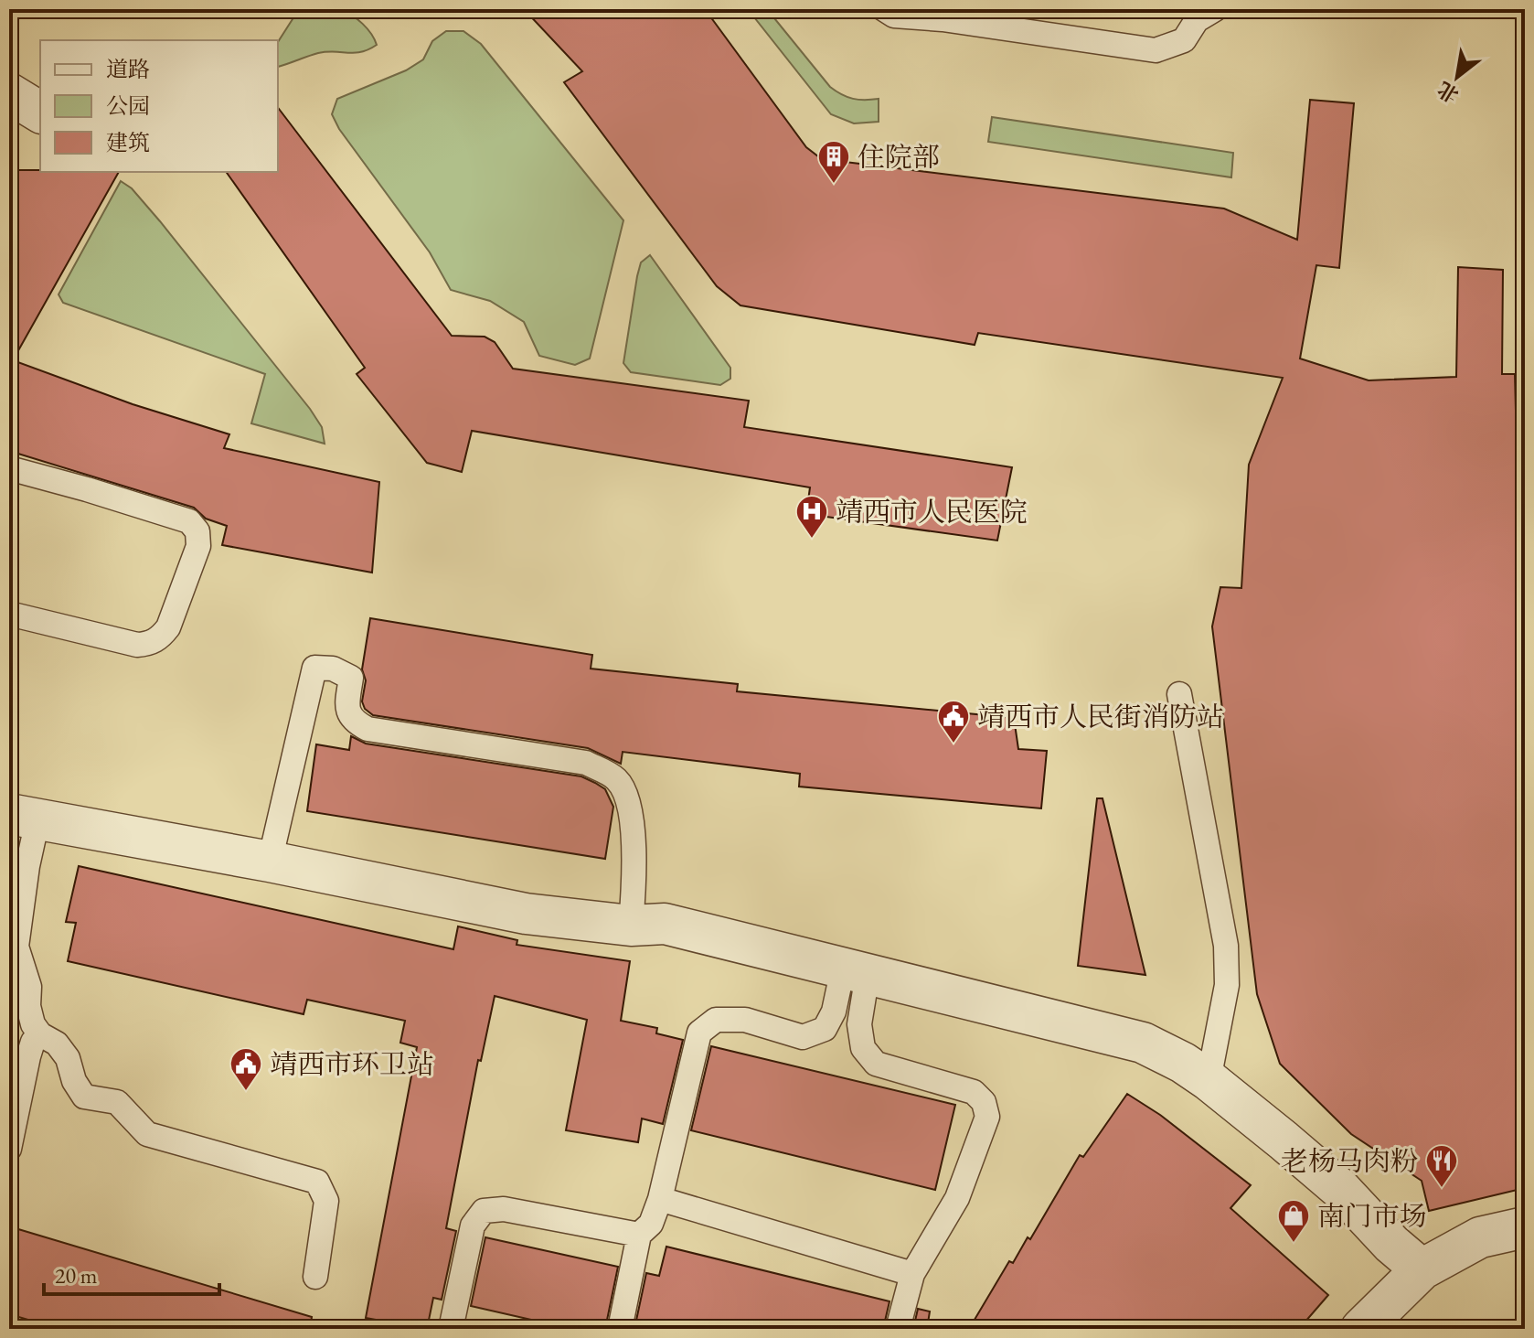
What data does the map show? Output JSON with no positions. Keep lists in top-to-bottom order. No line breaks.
{"places":{"building":["住院部"],"hospital":["靖西市人民医院"],"public building":["靖西市人民街消防站","靖西市环卫站"],"restaurant":["老杨马肉粉"],"shop":["南门市场"]},"legend":["道路","公园","建筑"],"scale_bar":"20 m","north":"bottom left"}
